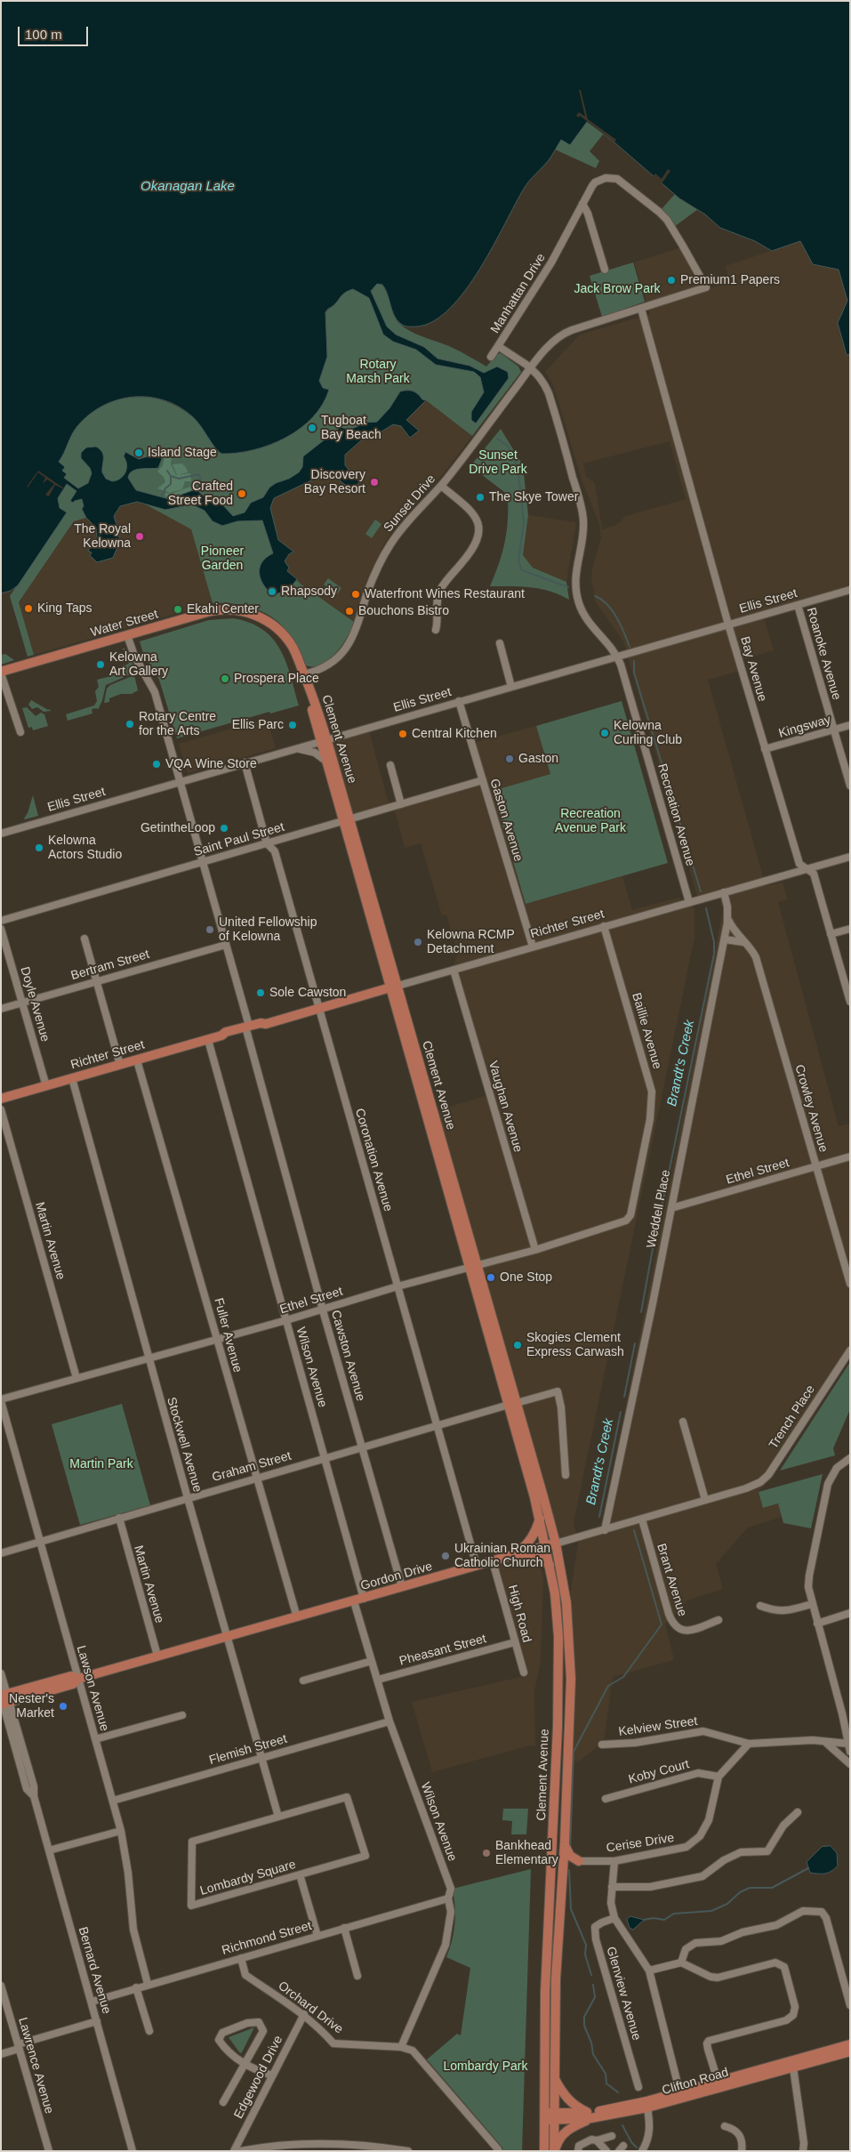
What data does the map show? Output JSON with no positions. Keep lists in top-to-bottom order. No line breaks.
{"streets":{"main road":["Water Street","Clement Avenue","Richter Street","Gordon Drive","Clifton Road"],"street":["Manhattan Drive","Sunset Drive","Ellis Street","Roanoke Avenue","Bay Avenue","Kingsway","Recreation Avenue","Gaston Avenue","Saint Paul Street","Bertram Street","Doyle Avenue","Baillie Avenue","Vaughan Avenue","Crowley Avenue","Coronation Avenue","Ethel Street","Weddell Place","Martin Avenue","Fuller Avenue","Cawston Avenue","Wilson Avenue","Trench Place","Stockwell Avenue","Graham Street","Brant Avenue","High Road","Pheasant Street","Lawson Avenue","Kelview Street","Flemish Street","Koby Court","Cerise Drive","Lombardy Square","Richmond Street","Bernard Avenue","Glenview Avenue","Orchard Drive","Lawrence Avenue","Edgewood Drive"]},"crossings":[["Manhattan Drive","Sunset Drive"],["Manhattan Drive","Ellis Street"],["Manhattan Drive","Recreation Avenue"],["Sunset Drive","Water Street"],["Sunset Drive","Bay Avenue"],["Sunset Drive","Clement Avenue"],["Ellis Street","Roanoke Avenue"],["Ellis Street","Bay Avenue"],["Ellis Street","Clement Avenue"],["Ellis Street","Recreation Avenue"],["Ellis Street","Gaston Avenue"],["Ellis Street","Coronation Avenue"],["Ellis Street","Cawston Avenue"],["Water Street","Clement Avenue"],["Water Street","Cawston Avenue"],["Roanoke Avenue","Kingsway"],["Bay Avenue","Kingsway"],["Bay Avenue","Richter Street"],["Clement Avenue","Saint Paul Street"],["Clement Avenue","Richter Street"],["Clement Avenue","Ethel Street"],["Clement Avenue","Graham Street"],["Clement Avenue","Gordon Drive"],["Clement Avenue","Clifton Road"],["Recreation Avenue","Richter Street"],["Gaston Avenue","Saint Paul Street"],["Gaston Avenue","Richter Street"],["Saint Paul Street","Coronation Avenue"],["Saint Paul Street","Cawston Avenue"],["Richter Street","Doyle Avenue"],["Richter Street","Baillie Avenue"],["Richter Street","Vaughan Avenue"],["Richter Street","Coronation Avenue"],["Richter Street","Weddell Place"],["Richter Street","Fuller Avenue"],["Richter Street","Cawston Avenue"],["Richter Street","Wilson Avenue"],["Richter Street","Stockwell Avenue"],["Bertram Street","Doyle Avenue"],["Bertram Street","Cawston Avenue"],["Baillie Avenue","Ethel Street"],["Vaughan Avenue","Ethel Street"],["Crowley Avenue","Ethel Street"],["Crowley Avenue","Weddell Place"],["Coronation Avenue","Ethel Street"],["Coronation Avenue","Graham Street"],["Coronation Avenue","Gordon Drive"],["Ethel Street","Weddell Place"],["Ethel Street","Martin Avenue"],["Ethel Street","Fuller Avenue"],["Ethel Street","Cawston Avenue"],["Ethel Street","Wilson Avenue"],["Ethel Street","Stockwell Avenue"],["Ethel Street","Lawson Avenue"],["Weddell Place","Gordon Drive"],["Martin Avenue","Graham Street"],["Martin Avenue","Gordon Drive"],["Fuller Avenue","Graham Street"],["Fuller Avenue","Gordon Drive"],["Cawston Avenue","Graham Street"],["Cawston Avenue","Gordon Drive"],["Wilson Avenue","Graham Street"],["Wilson Avenue","Gordon Drive"],["Wilson Avenue","Pheasant Street"],["Wilson Avenue","Flemish Street"],["Wilson Avenue","Richmond Street"],["Wilson Avenue","Orchard Drive"],["Trench Place","Gordon Drive"],["Stockwell Avenue","Graham Street"],["Stockwell Avenue","Gordon Drive"],["Stockwell Avenue","Flemish Street"],["Stockwell Avenue","Lombardy Square"],["Graham Street","Lawson Avenue"],["Gordon Drive","Brant Avenue"],["Gordon Drive","High Road"],["Gordon Drive","Lawson Avenue"],["Gordon Drive","Bernard Avenue"],["High Road","Pheasant Street"],["Lawson Avenue","Flemish Street"],["Lawson Avenue","Richmond Street"],["Kelview Street","Cerise Drive"],["Koby Court","Cerise Drive"],["Cerise Drive","Glenview Avenue"],["Richmond Street","Bernard Avenue"],["Richmond Street","Orchard Drive"],["Glenview Avenue","Clifton Road"],["Orchard Drive","Edgewood Drive"]],"water":["Okanagan Lake","Brandt's Creek"],"parks":["Jack Brow Park","Rotary Marsh Park","Sunset Drive Park","Pioneer Garden","Recreation Avenue Park","Martin Park","Lombardy Park"],"places":["Premium1 Papers","Tugboat Bay Beach","Island Stage","Discovery Bay Resort","Crafted Street Food","The Skye Tower","The Royal Kelowna","Rhapsody","Waterfront Wines Restaurant","King Taps","Ekahi Center","Bouchons Bistro","Kelowna Art Gallery","Prospera Place","Rotary Centre for the Arts","Ellis Parc","Kelowna Curling Club","Central Kitchen","Gaston","VQA Wine Store","GetintheLoop","Kelowna Actors Studio","United Fellowship of Kelowna","Kelowna RCMP Detachment","Sole Cawston","One Stop","Skogies Clement Express Carwash","Ukrainian Roman Catholic Church","Nester's Market","Bankhead Elementary"],"scale_bar":"100 m"}
